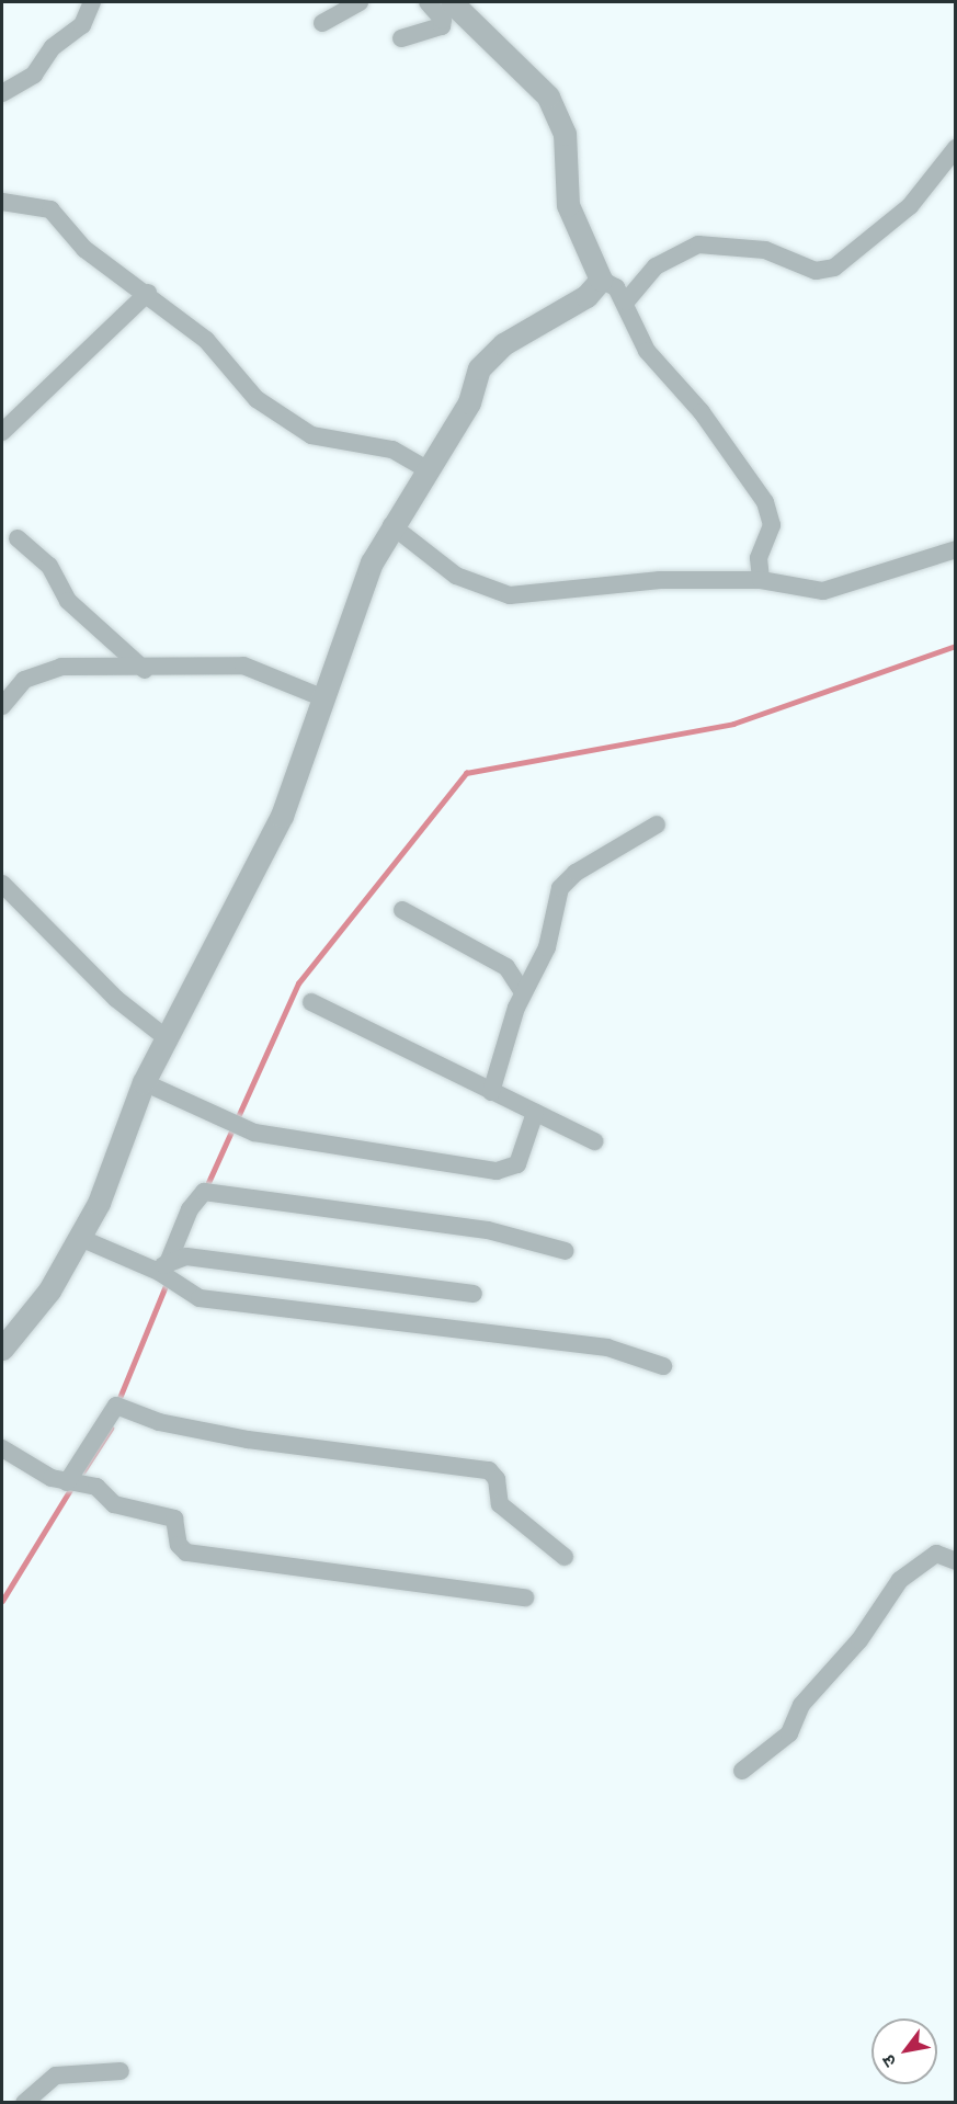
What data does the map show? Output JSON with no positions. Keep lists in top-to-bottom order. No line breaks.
{"north":"bottom left"}
